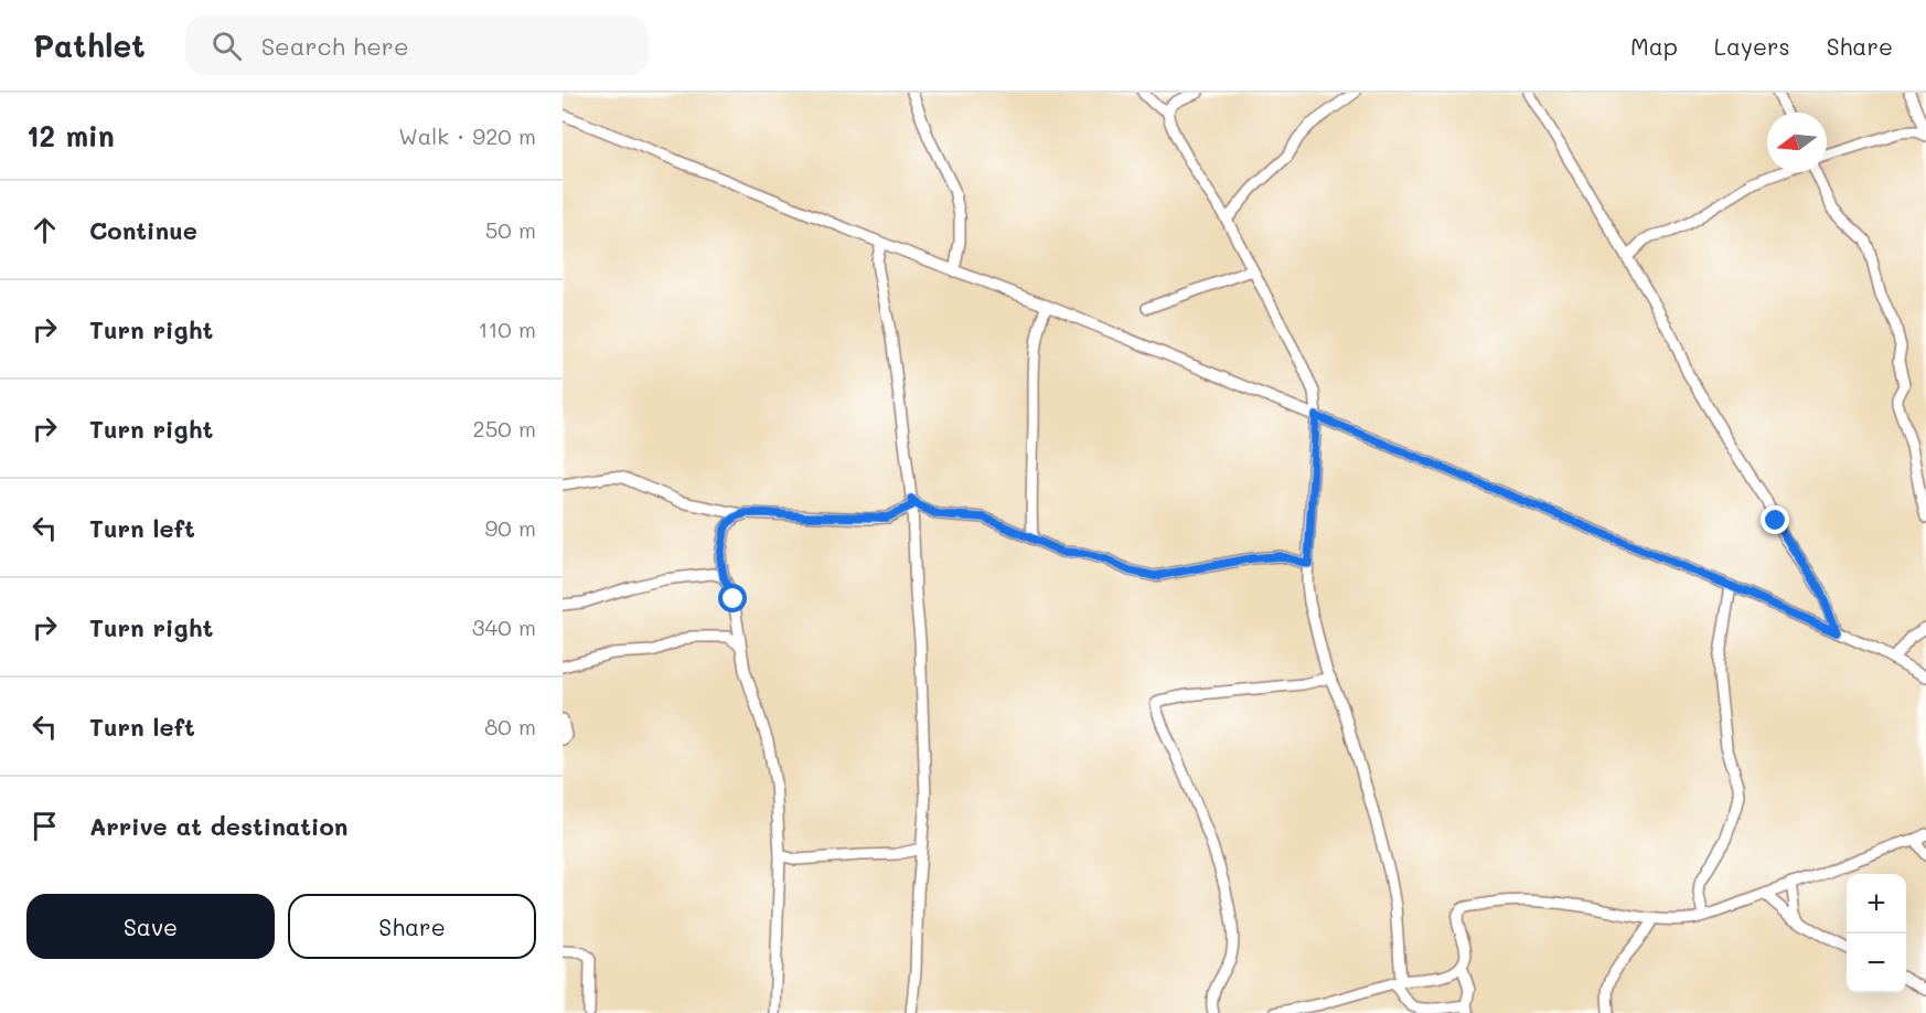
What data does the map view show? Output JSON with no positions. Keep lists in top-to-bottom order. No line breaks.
{"north":"left","page":{"header":"Pathlet","search":"Search here","nav":["Map","Layers","Share"],"heading":["12 min","Walk · 920 m"],"list":[["Continue","50 m"],["Turn right","110 m"],["Turn right","250 m"],["Turn left","90 m"],["Turn right","340 m"],["Turn left","80 m"],"Arrive at destination"],"buttons":["Save","Share"],"map_buttons":["+","−"]}}
